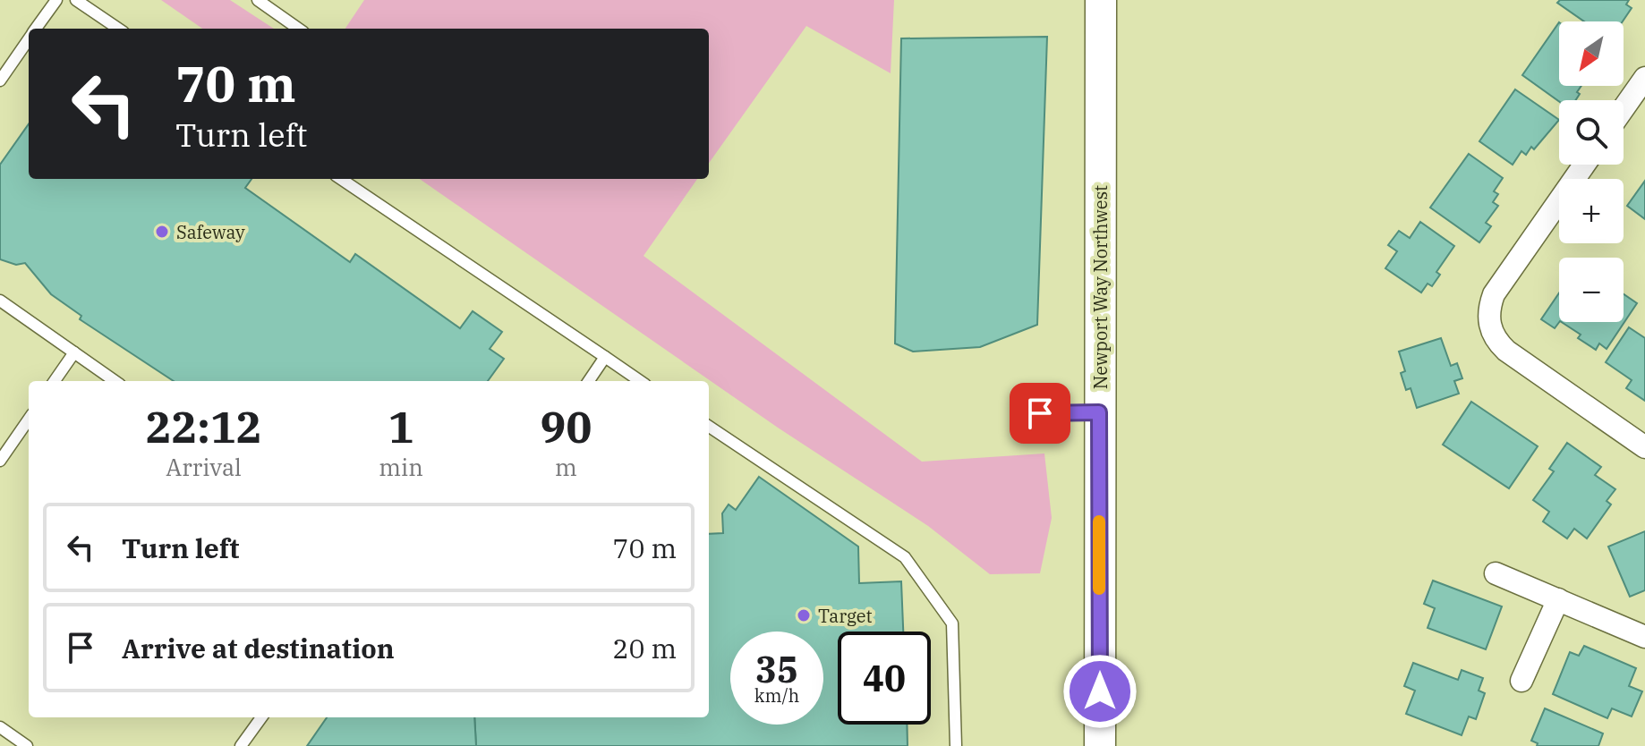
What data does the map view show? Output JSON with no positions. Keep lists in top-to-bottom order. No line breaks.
{"streets":{"street":["Newport Way Northwest"]},"places":["Safeway","Target"],"north":"bottom left","page":{"map_buttons":["+","−"],"turn":["70 m","Turn left"],"eta":["22:12","Arrival","1","min","90","m"],"list":[{"name":"Turn left","value":"70 m"},{"name":"Arrive at destination","value":"20 m"}],"speed":"35 km/h","limit":"40"}}
